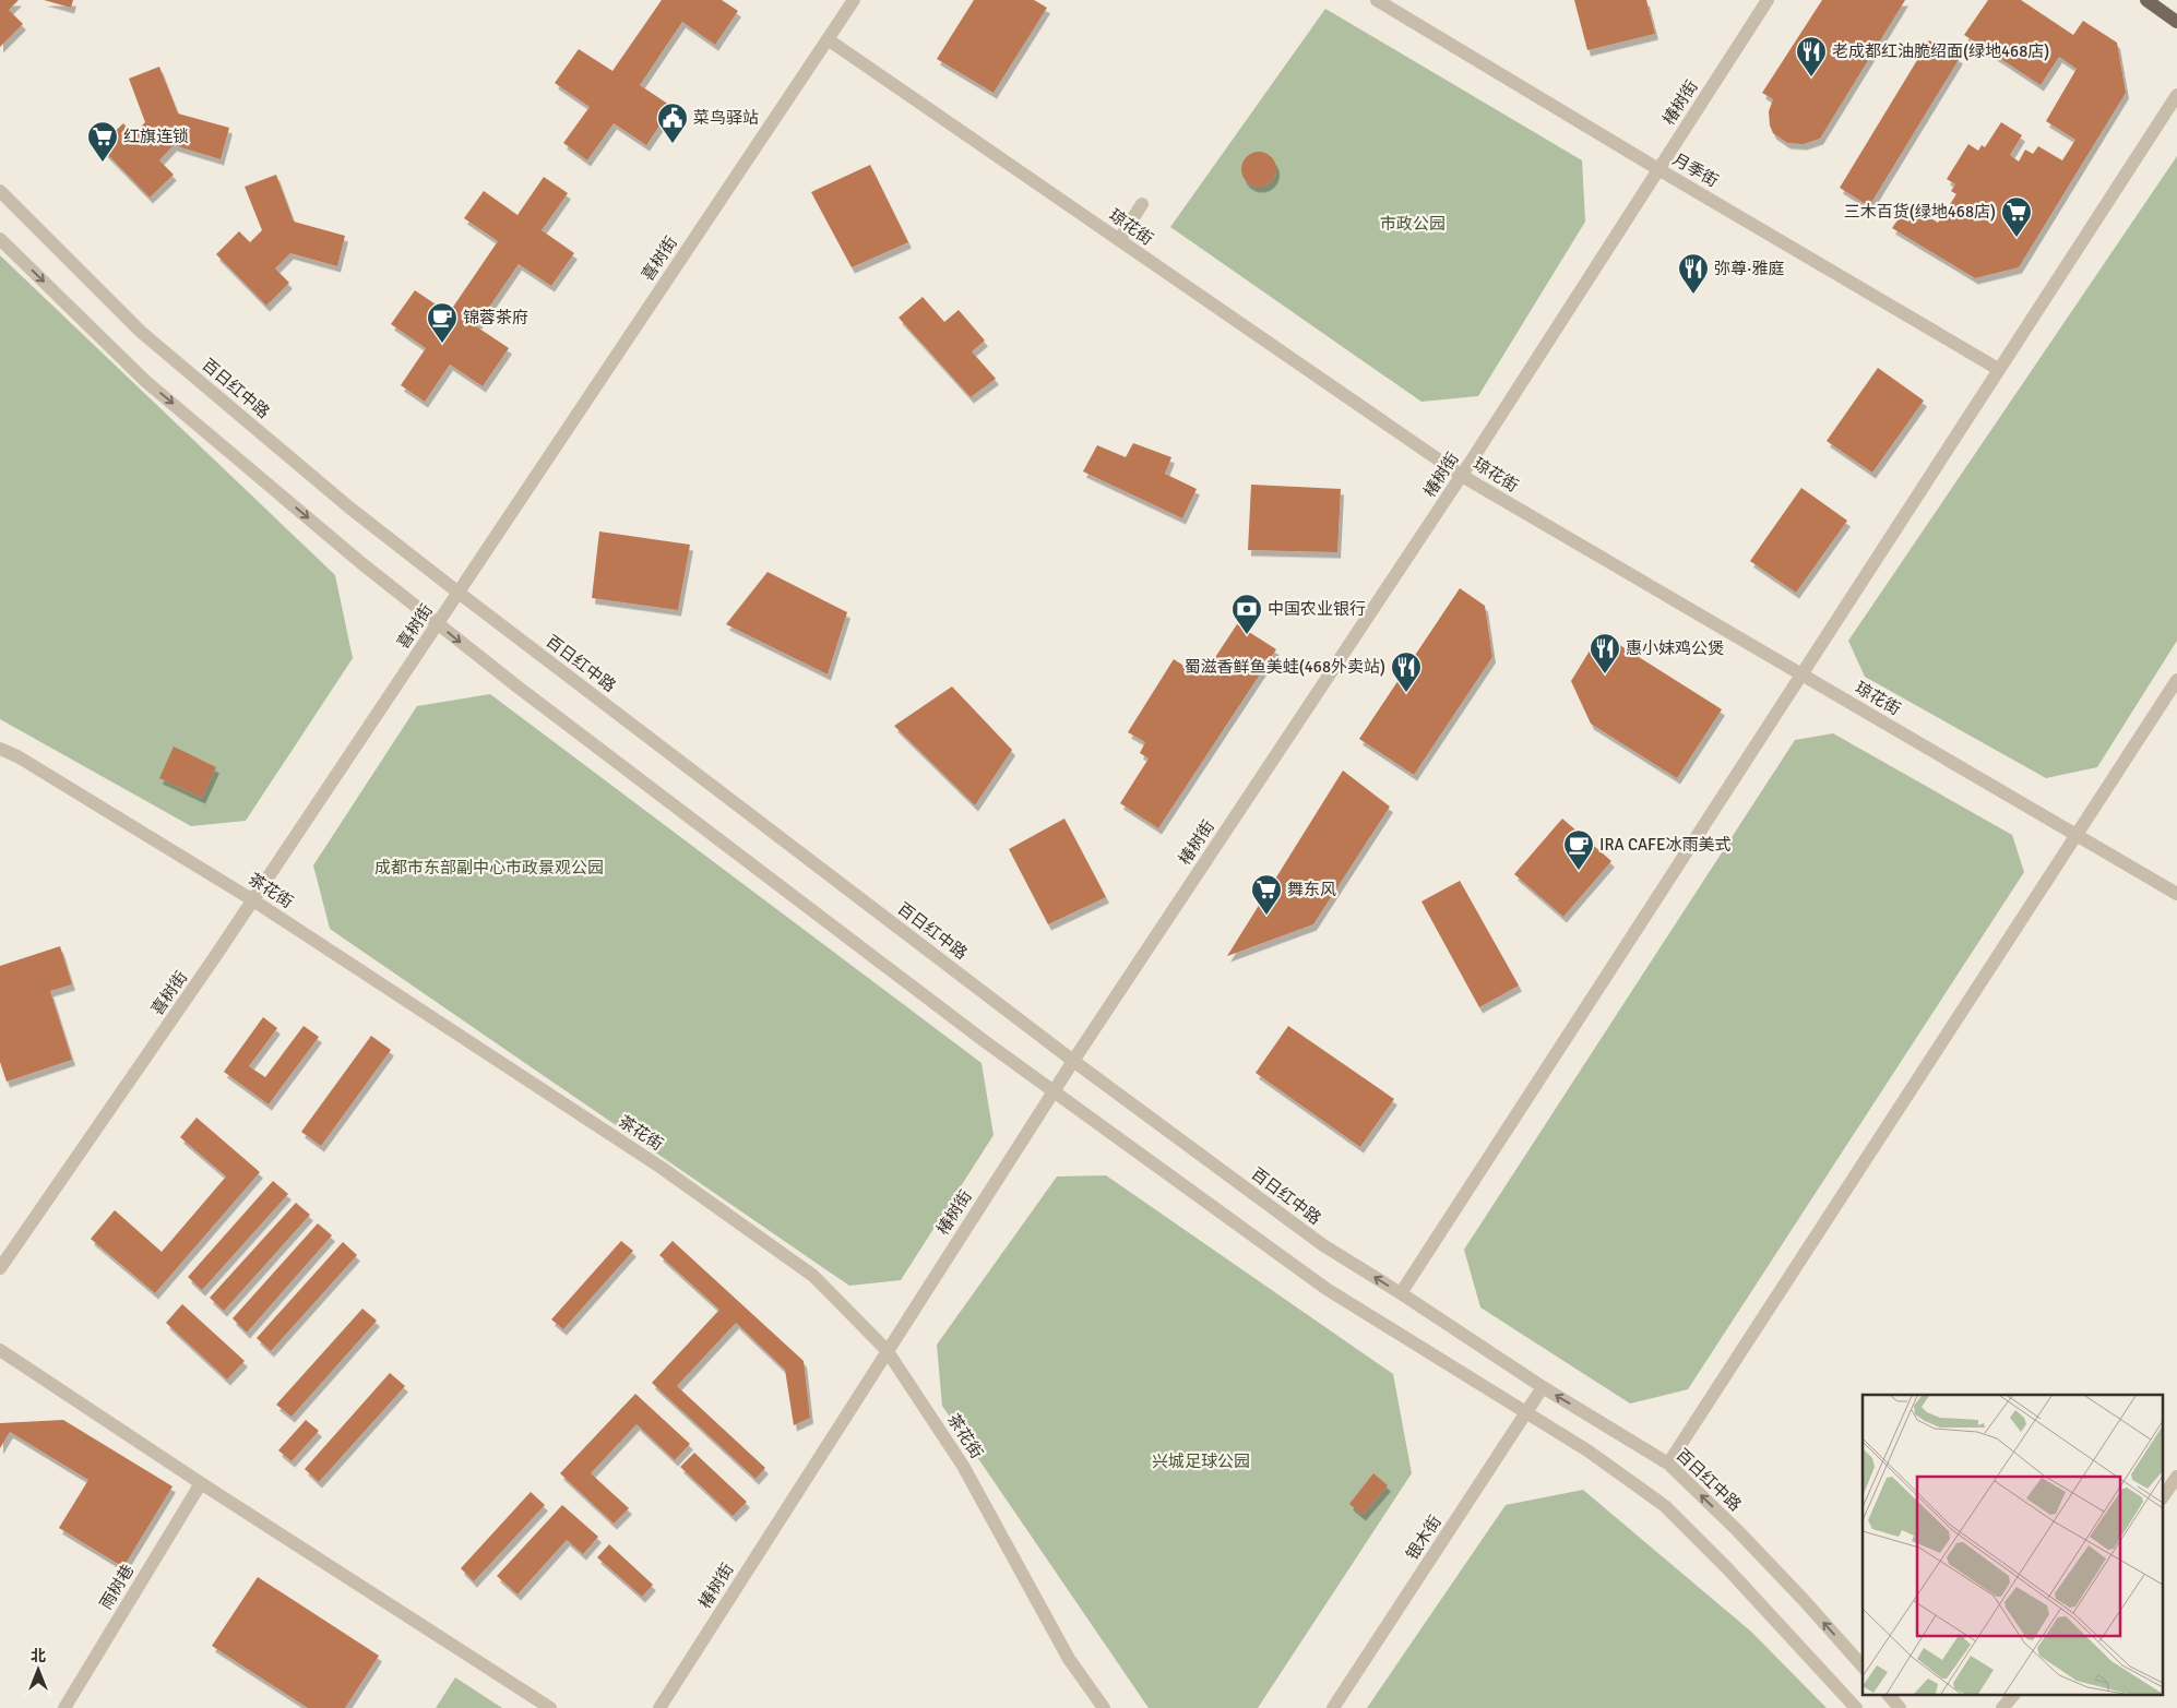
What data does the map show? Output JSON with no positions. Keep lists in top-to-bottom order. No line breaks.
{"streets":{"street":["椿树街","月季街","琼花街","喜树街","百日红中路","茶花街","银木街","雨树巷"]},"crossings":[["椿树街","月季街"],["椿树街","琼花街"],["椿树街","百日红中路"],["椿树街","茶花街"],["琼花街","喜树街"],["喜树街","百日红中路"],["喜树街","茶花街"],["百日红中路","银木街"]],"parks":["市政公园","成都市东部副中心市政景观公园","兴城足球公园"],"places":{"restaurant":["老成都红油脆绍面(绿地468店)","弥尊·雅庭","惠小妹鸡公煲","蜀滋香鲜鱼美蛙(468外卖站)"],"public building":["菜鸟驿站"],"supermarket":["红旗连锁","三木百货(绿地468店)","舞东风"],"cafe":["锦蓉茶府","IRA CAFE冰雨美式"],"bank":["中国农业银行"]},"north":"top"}
